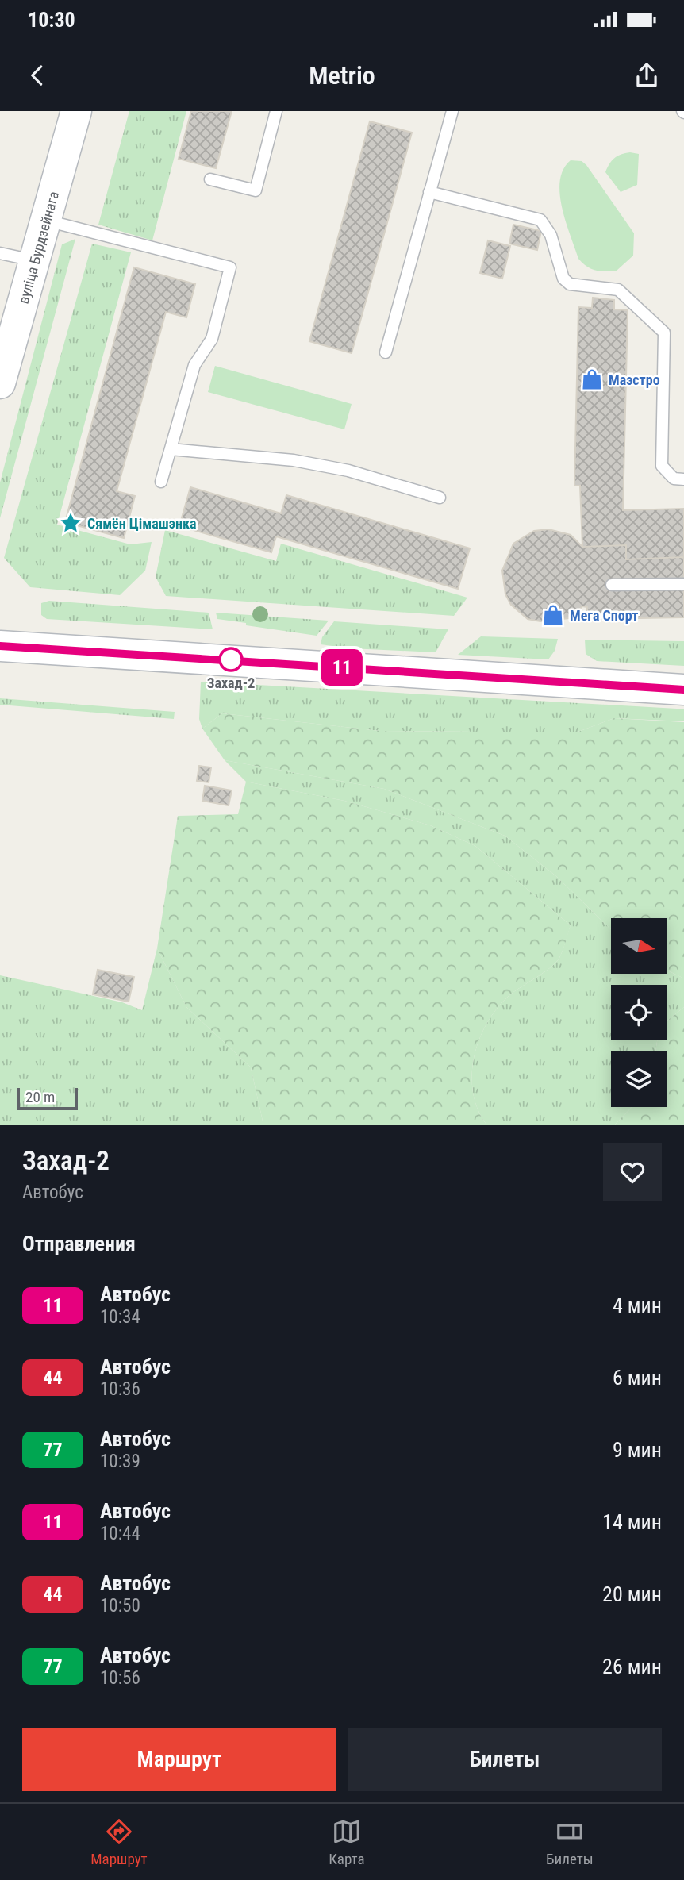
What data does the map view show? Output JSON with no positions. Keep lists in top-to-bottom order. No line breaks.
{"streets":{"main road":["вуліца Бурдзейнага"]},"places":{"shop":["Маэстро","Мега Спорт"],"place":["Сямён Цімашэнка"],"other":["Захад-2"]},"lines":["bus line 11"],"scale_bar":"20 m","north":"right","page":{"status":"10:30","header":"Metrio","on_map":"11","scale":"20 m","heading":[["Захад-2","Автобус"],"Отправления"],"list":[{"mark":"11","name":"Автобус","note":"10:34","value":"4 мин"},{"mark":"44","name":"Автобус","note":"10:36","value":"6 мин"},{"mark":"77","name":"Автобус","note":"10:39","value":"9 мин"},{"mark":"11","name":"Автобус","note":"10:44","value":"14 мин"},{"mark":"44","name":"Автобус","note":"10:50","value":"20 мин"},{"mark":"77","name":"Автобус","note":"10:56","value":"26 мин"}],"buttons":["Маршрут","Билеты"],"tabs":["Маршрут","Карта","Билеты"]}}
